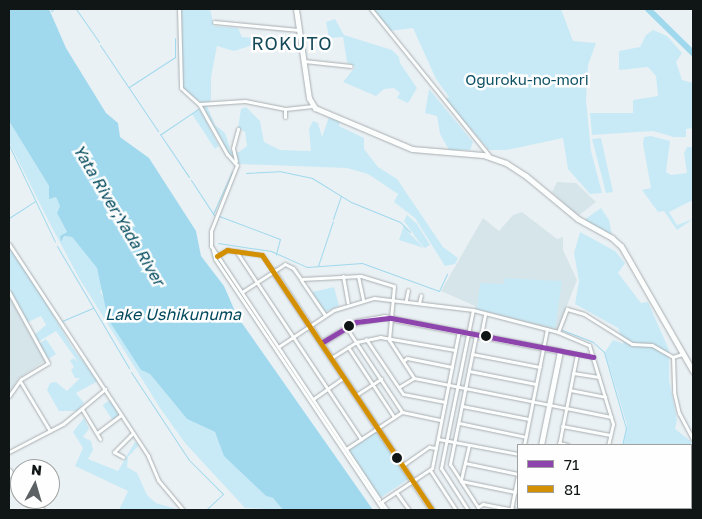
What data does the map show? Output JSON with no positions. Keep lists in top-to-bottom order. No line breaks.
{"districts":["ROKUTO"],"water":["Yata River;Yada River","Lake Ushikunuma"],"parks":["Oguroku-no-mori"],"lines":["transit line 81","transit line 71"],"legend":["71","81"],"north":"top"}
